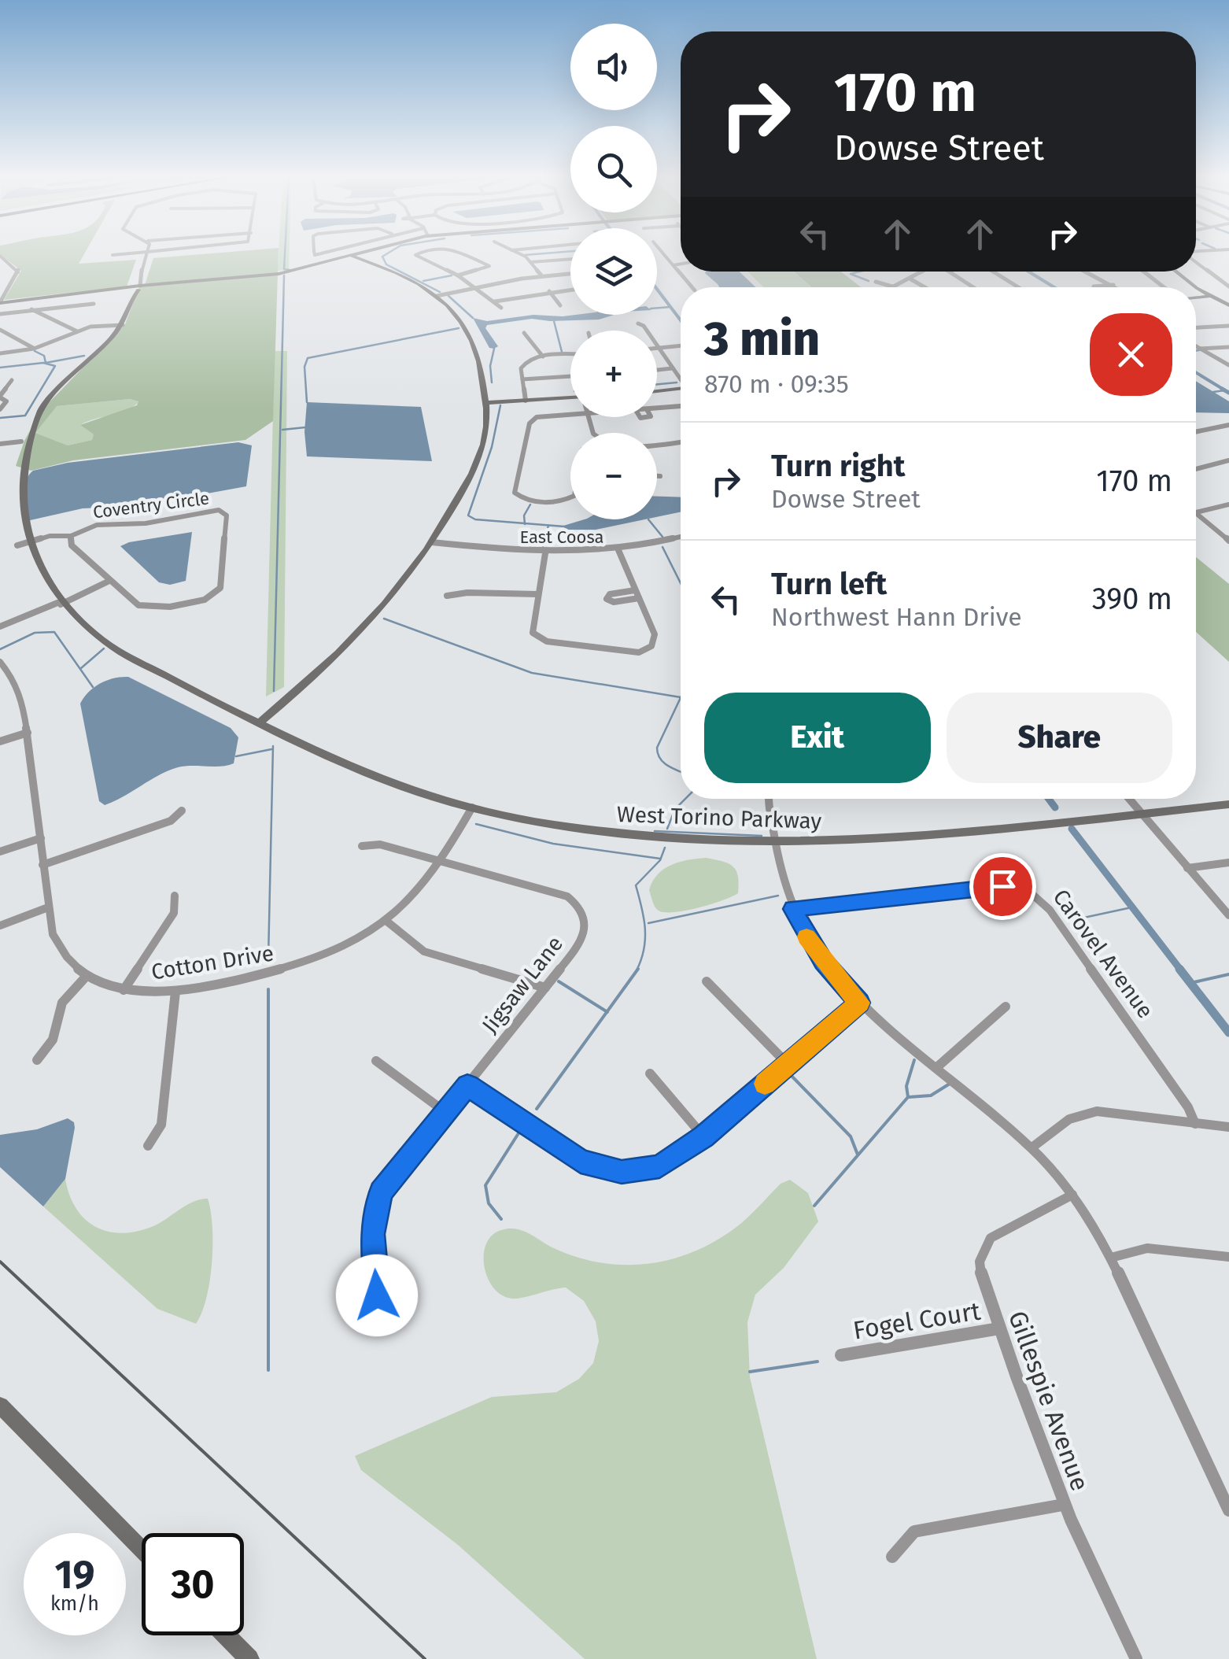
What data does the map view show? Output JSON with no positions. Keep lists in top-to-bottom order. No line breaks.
{"streets":{"street":["Coventry Circle","East Coosa","West Torino Parkway","Carovel Avenue","Cotton Drive","Jigsaw Lane","Fogel Court","Gillespie Avenue"]},"crossings":[["West Torino Parkway","Cotton Drive"],["Cotton Drive","Jigsaw Lane"],["Fogel Court","Gillespie Avenue"]],"page":{"map_buttons":["+","−"],"turn":["170 m","Dowse Street"],"heading":["3 min","870 m · 09:35"],"list":[{"name":"Turn right","note":"Dowse Street","value":"170 m"},{"name":"Turn left","note":"Northwest Hann Drive","value":"390 m"}],"buttons":["Exit","Share"],"speed":"19 km/h","limit":"30"}}
